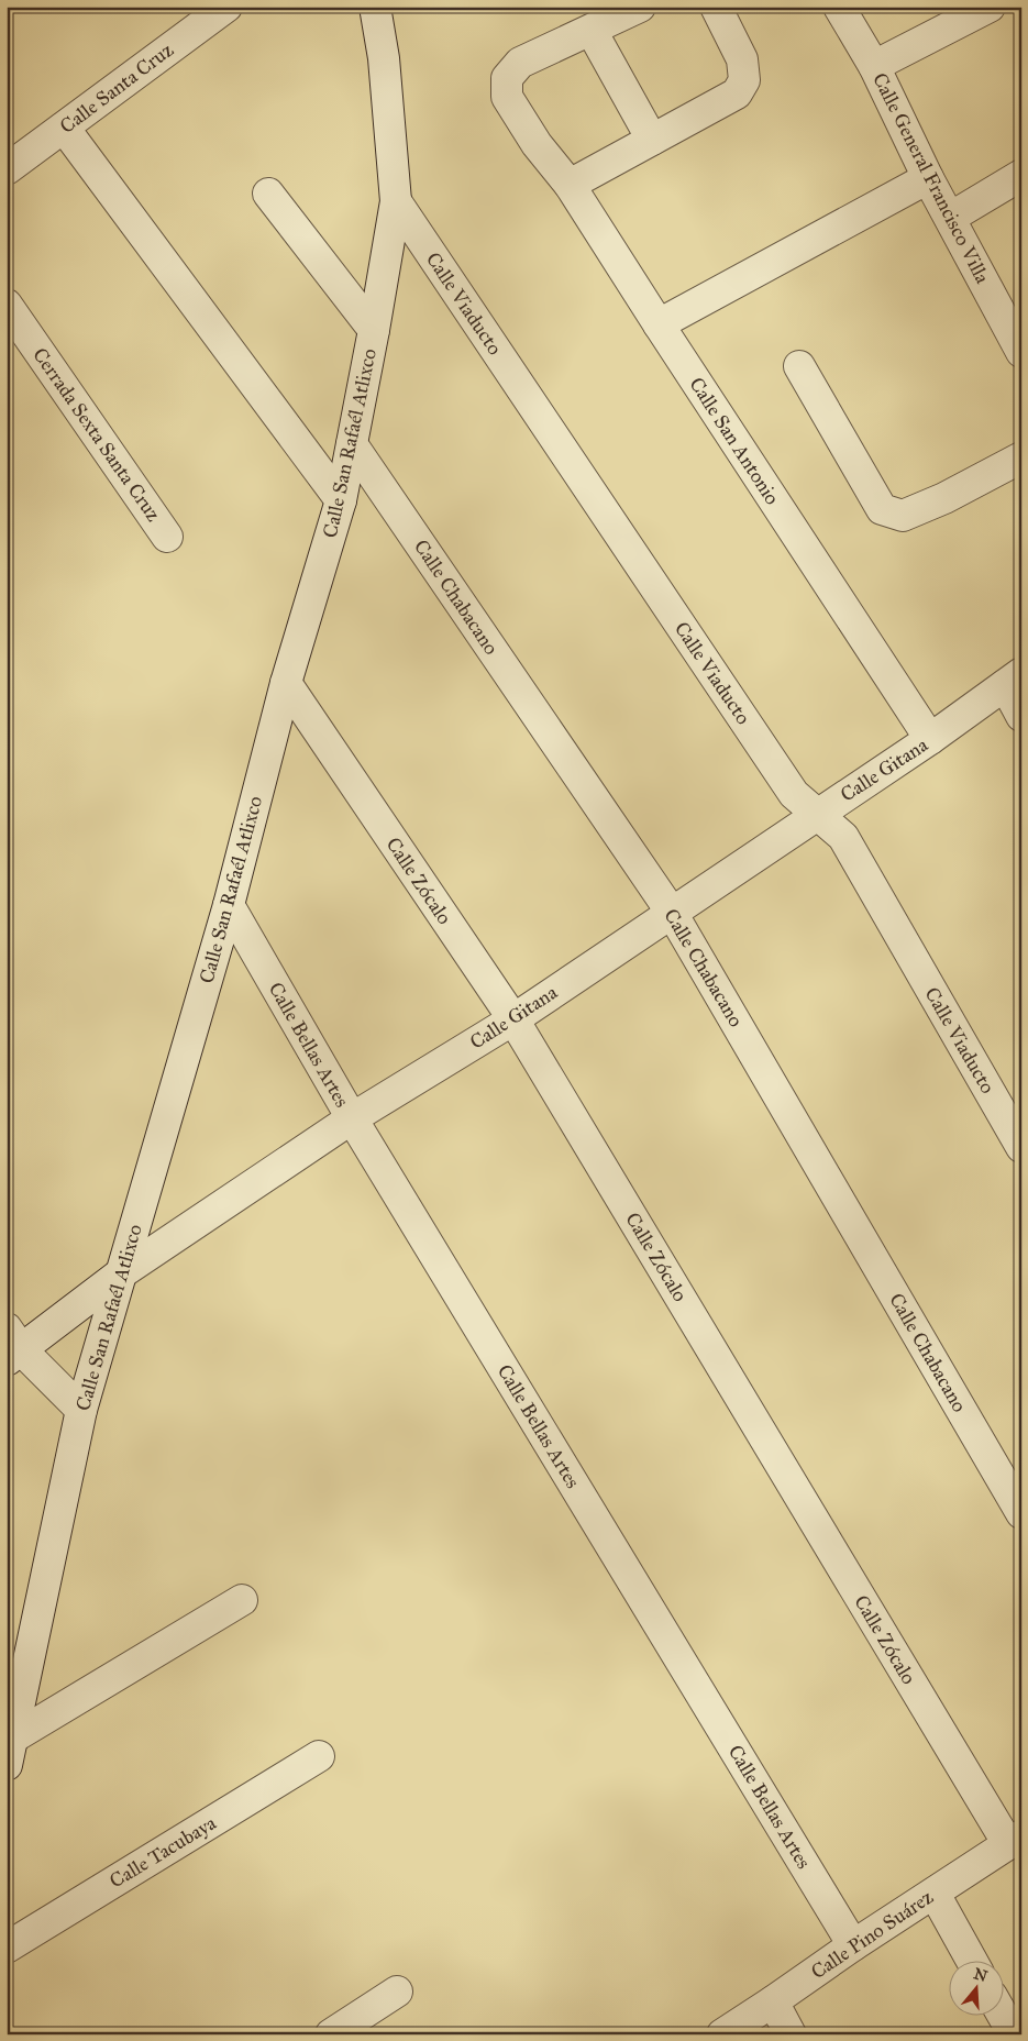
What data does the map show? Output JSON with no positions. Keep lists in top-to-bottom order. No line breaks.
{"streets":{"street":["Calle Santa Cruz","Calle General Francisco Villa","Calle Viaducto","Cerrada Sexta Santa Cruz","Calle San Antonio","Calle San Rafaél Atlixco","Calle Chabacano","Calle Gitana","Calle Zócalo","Calle Bellas Artes","Calle Tacubaya","Calle Pino Suárez"]},"crossings":[["Calle Viaducto","Calle San Rafaél Atlixco"],["Calle Viaducto","Calle Gitana"],["Calle San Antonio","Calle Gitana"],["Calle San Rafaél Atlixco","Calle Chabacano"],["Calle San Rafaél Atlixco","Calle Gitana"],["Calle San Rafaél Atlixco","Calle Zócalo"],["Calle San Rafaél Atlixco","Calle Bellas Artes"],["Calle Chabacano","Calle Gitana"],["Calle Gitana","Calle Zócalo"],["Calle Gitana","Calle Bellas Artes"],["Calle Zócalo","Calle Pino Suárez"],["Calle Bellas Artes","Calle Pino Suárez"]],"north":"top"}
